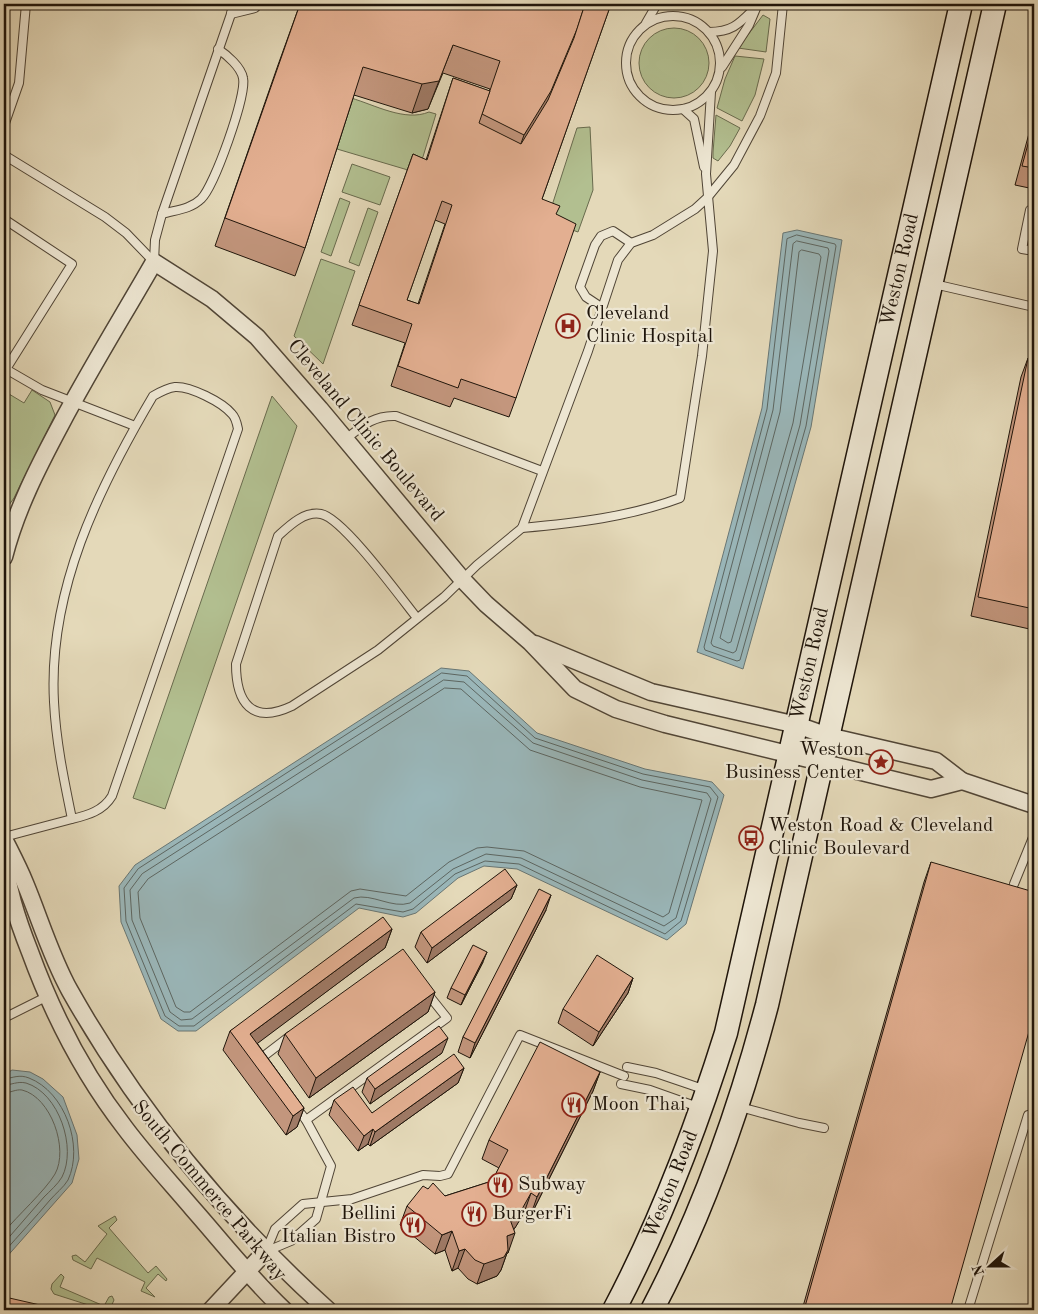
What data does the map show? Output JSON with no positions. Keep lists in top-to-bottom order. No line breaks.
{"streets":{"main road":["Weston Road"],"street":["Cleveland Clinic Boulevard","South Commerce Parkway"]},"crossings":[["Weston Road","Cleveland Clinic Boulevard"]],"places":{"hospital":["Cleveland Clinic Hospital"],"place":["Weston Business Center"],"bus stop":["Weston Road & Cleveland Clinic Boulevard"],"restaurant":["Moon Thai","Subway","BurgerFi","Bellini Italian Bistro"]},"north":"left"}
